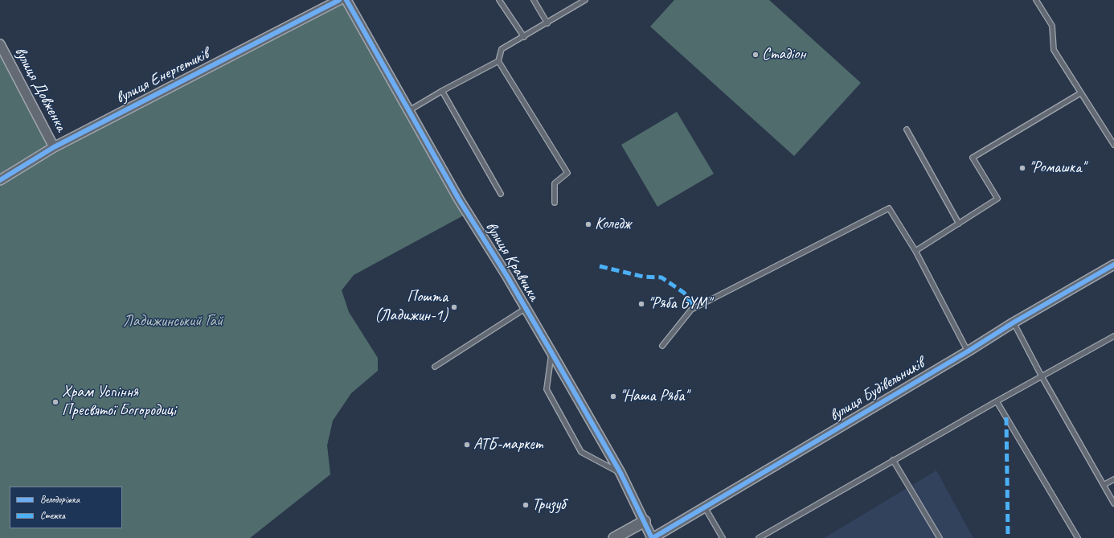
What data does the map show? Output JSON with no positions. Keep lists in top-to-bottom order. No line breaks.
{"streets":{"street":["вулиця Енергетиків","вулиця Довженка","вулиця Кравчика","вулиця Будівельників"]},"crossings":[["вулиця Енергетиків","вулиця Довженка"],["вулиця Кравчика","вулиця Будівельників"]],"parks":["Ладижинський Гай"],"places":["Стадіон","\"Ромашка\"","Коледж","\"Ряба GYM\"","Пошта (Ладижин-1)","\"Наша Ряба\"","Храм Успіння Пресвятої Богородиці","АТБ-маркет","Тризуб"],"legend":["Велодоріжка","Стежка"]}
